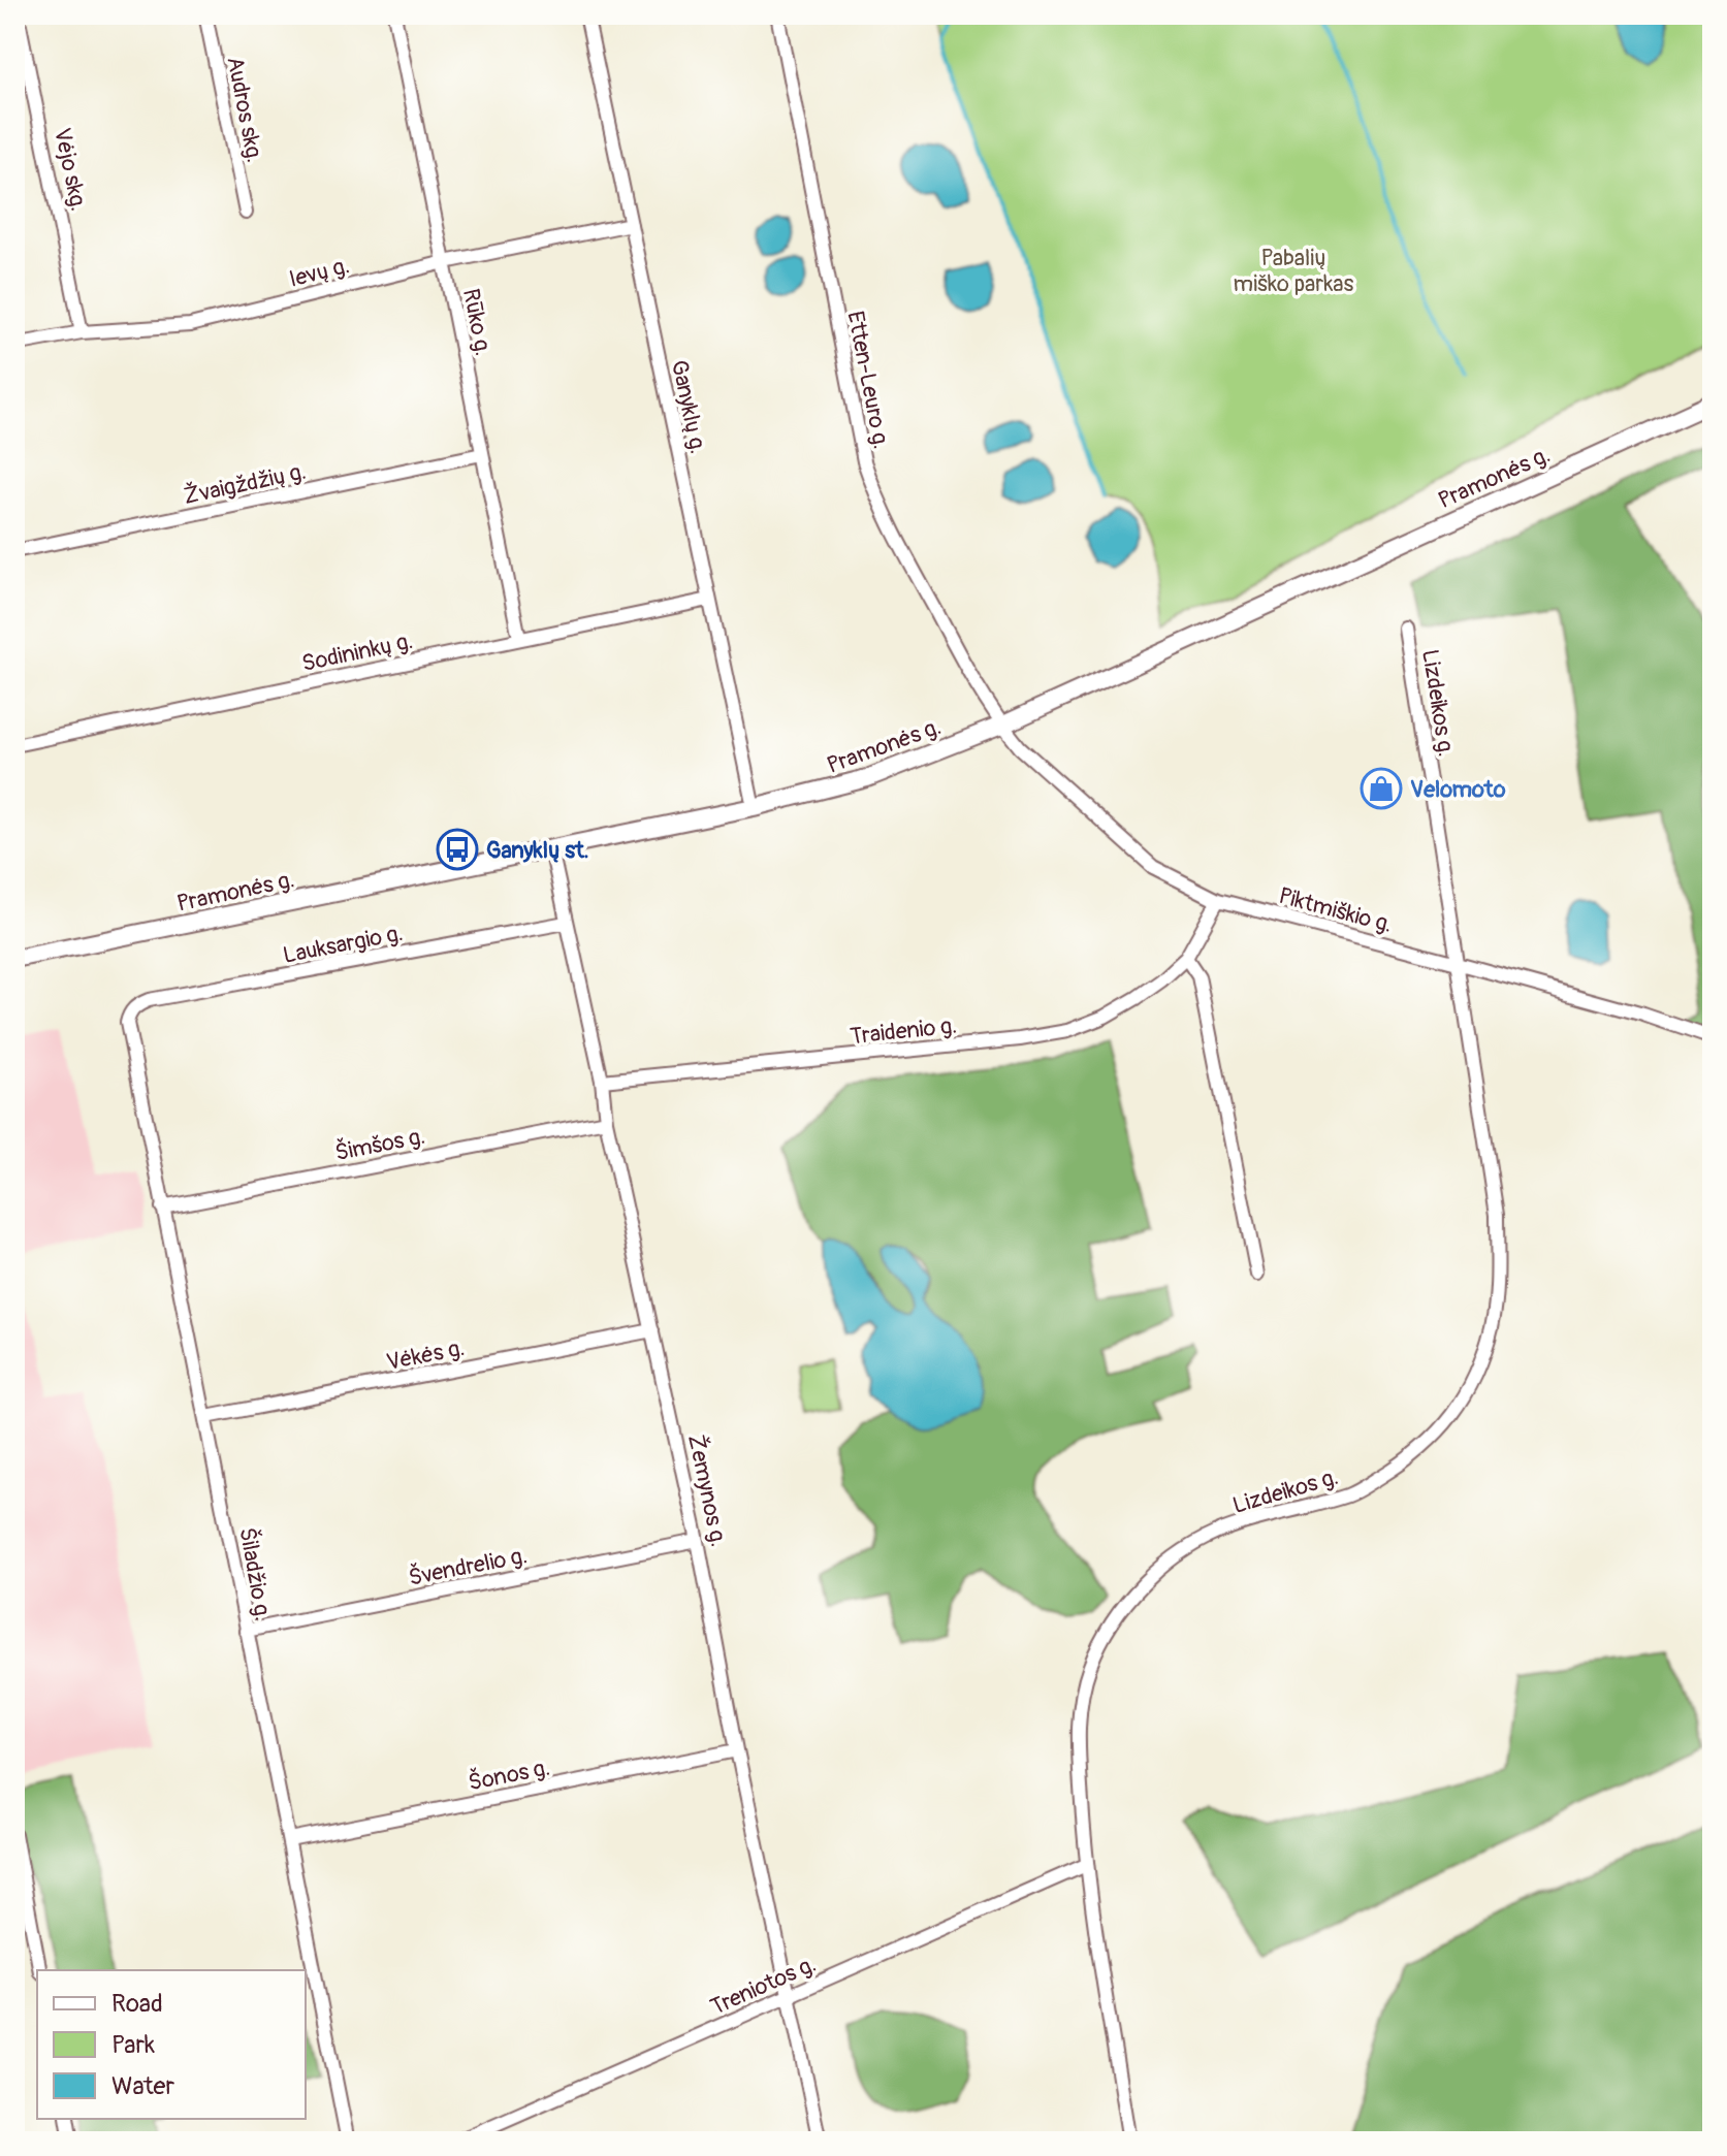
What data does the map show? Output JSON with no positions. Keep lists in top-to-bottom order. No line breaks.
{"streets":{"main road":["Pramonės g."],"street":["Audros skg.","Vėjo skg.","Ievų g.","Rūko g.","Etten-Leuro g.","Ganyklų g.","Žvaigždžių g.","Sodininkų g.","Lizdeikos g.","Piktmiškio g.","Lauksargio g.","Traidenio g.","Šimšos g.","Vėkės g.","Žemynos g.","Švendrelio g.","Šiladžio g.","Šonos g.","Treniotos g."]},"crossings":[["Vėjo skg.","Ievų g."],["Ievų g.","Rūko g."],["Ievų g.","Ganyklų g."],["Rūko g.","Žvaigždžių g."],["Rūko g.","Sodininkų g."],["Etten-Leuro g.","Pramonės g."],["Etten-Leuro g.","Piktmiškio g."],["Ganyklų g.","Pramonės g."],["Ganyklų g.","Sodininkų g."],["Pramonės g.","Piktmiškio g."],["Pramonės g.","Žemynos g."],["Lizdeikos g.","Piktmiškio g."],["Lizdeikos g.","Treniotos g."],["Piktmiškio g.","Traidenio g."],["Lauksargio g.","Žemynos g."],["Lauksargio g.","Šiladžio g."],["Traidenio g.","Žemynos g."],["Šimšos g.","Žemynos g."],["Šimšos g.","Šiladžio g."],["Vėkės g.","Žemynos g."],["Vėkės g.","Šiladžio g."],["Žemynos g.","Švendrelio g."],["Žemynos g.","Šonos g."],["Žemynos g.","Treniotos g."],["Švendrelio g.","Šiladžio g."],["Šiladžio g.","Šonos g."]],"parks":["Pabalių miško parkas"],"places":{"shop":["Velomoto"],"bus stop":["Ganyklų st."]},"legend":["Road","Park","Water"]}
